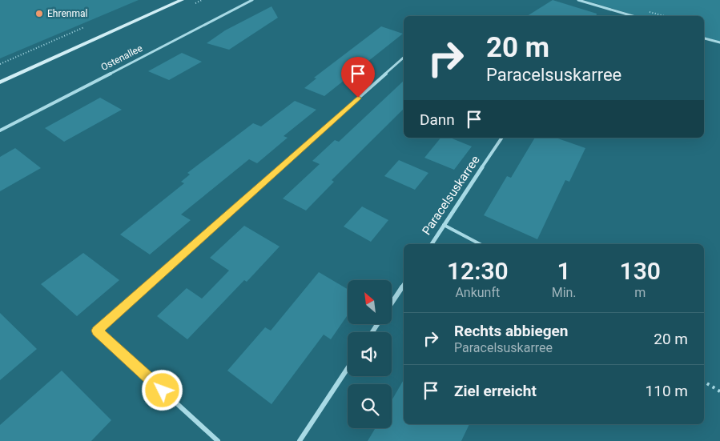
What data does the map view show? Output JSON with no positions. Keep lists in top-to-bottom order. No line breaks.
{"streets":{"street":["Ostenallee","Paracelsuskarree"]},"places":["Ehrenmal"],"north":"top left","page":{"turn":["20 m","Paracelsuskarree"],"then":"Dann","eta":["12:30","Ankunft","1","Min.","130","m"],"list":[{"name":"Rechts abbiegen","note":"Paracelsuskarree","value":"20 m"},{"name":"Ziel erreicht","value":"110 m"}]}}
